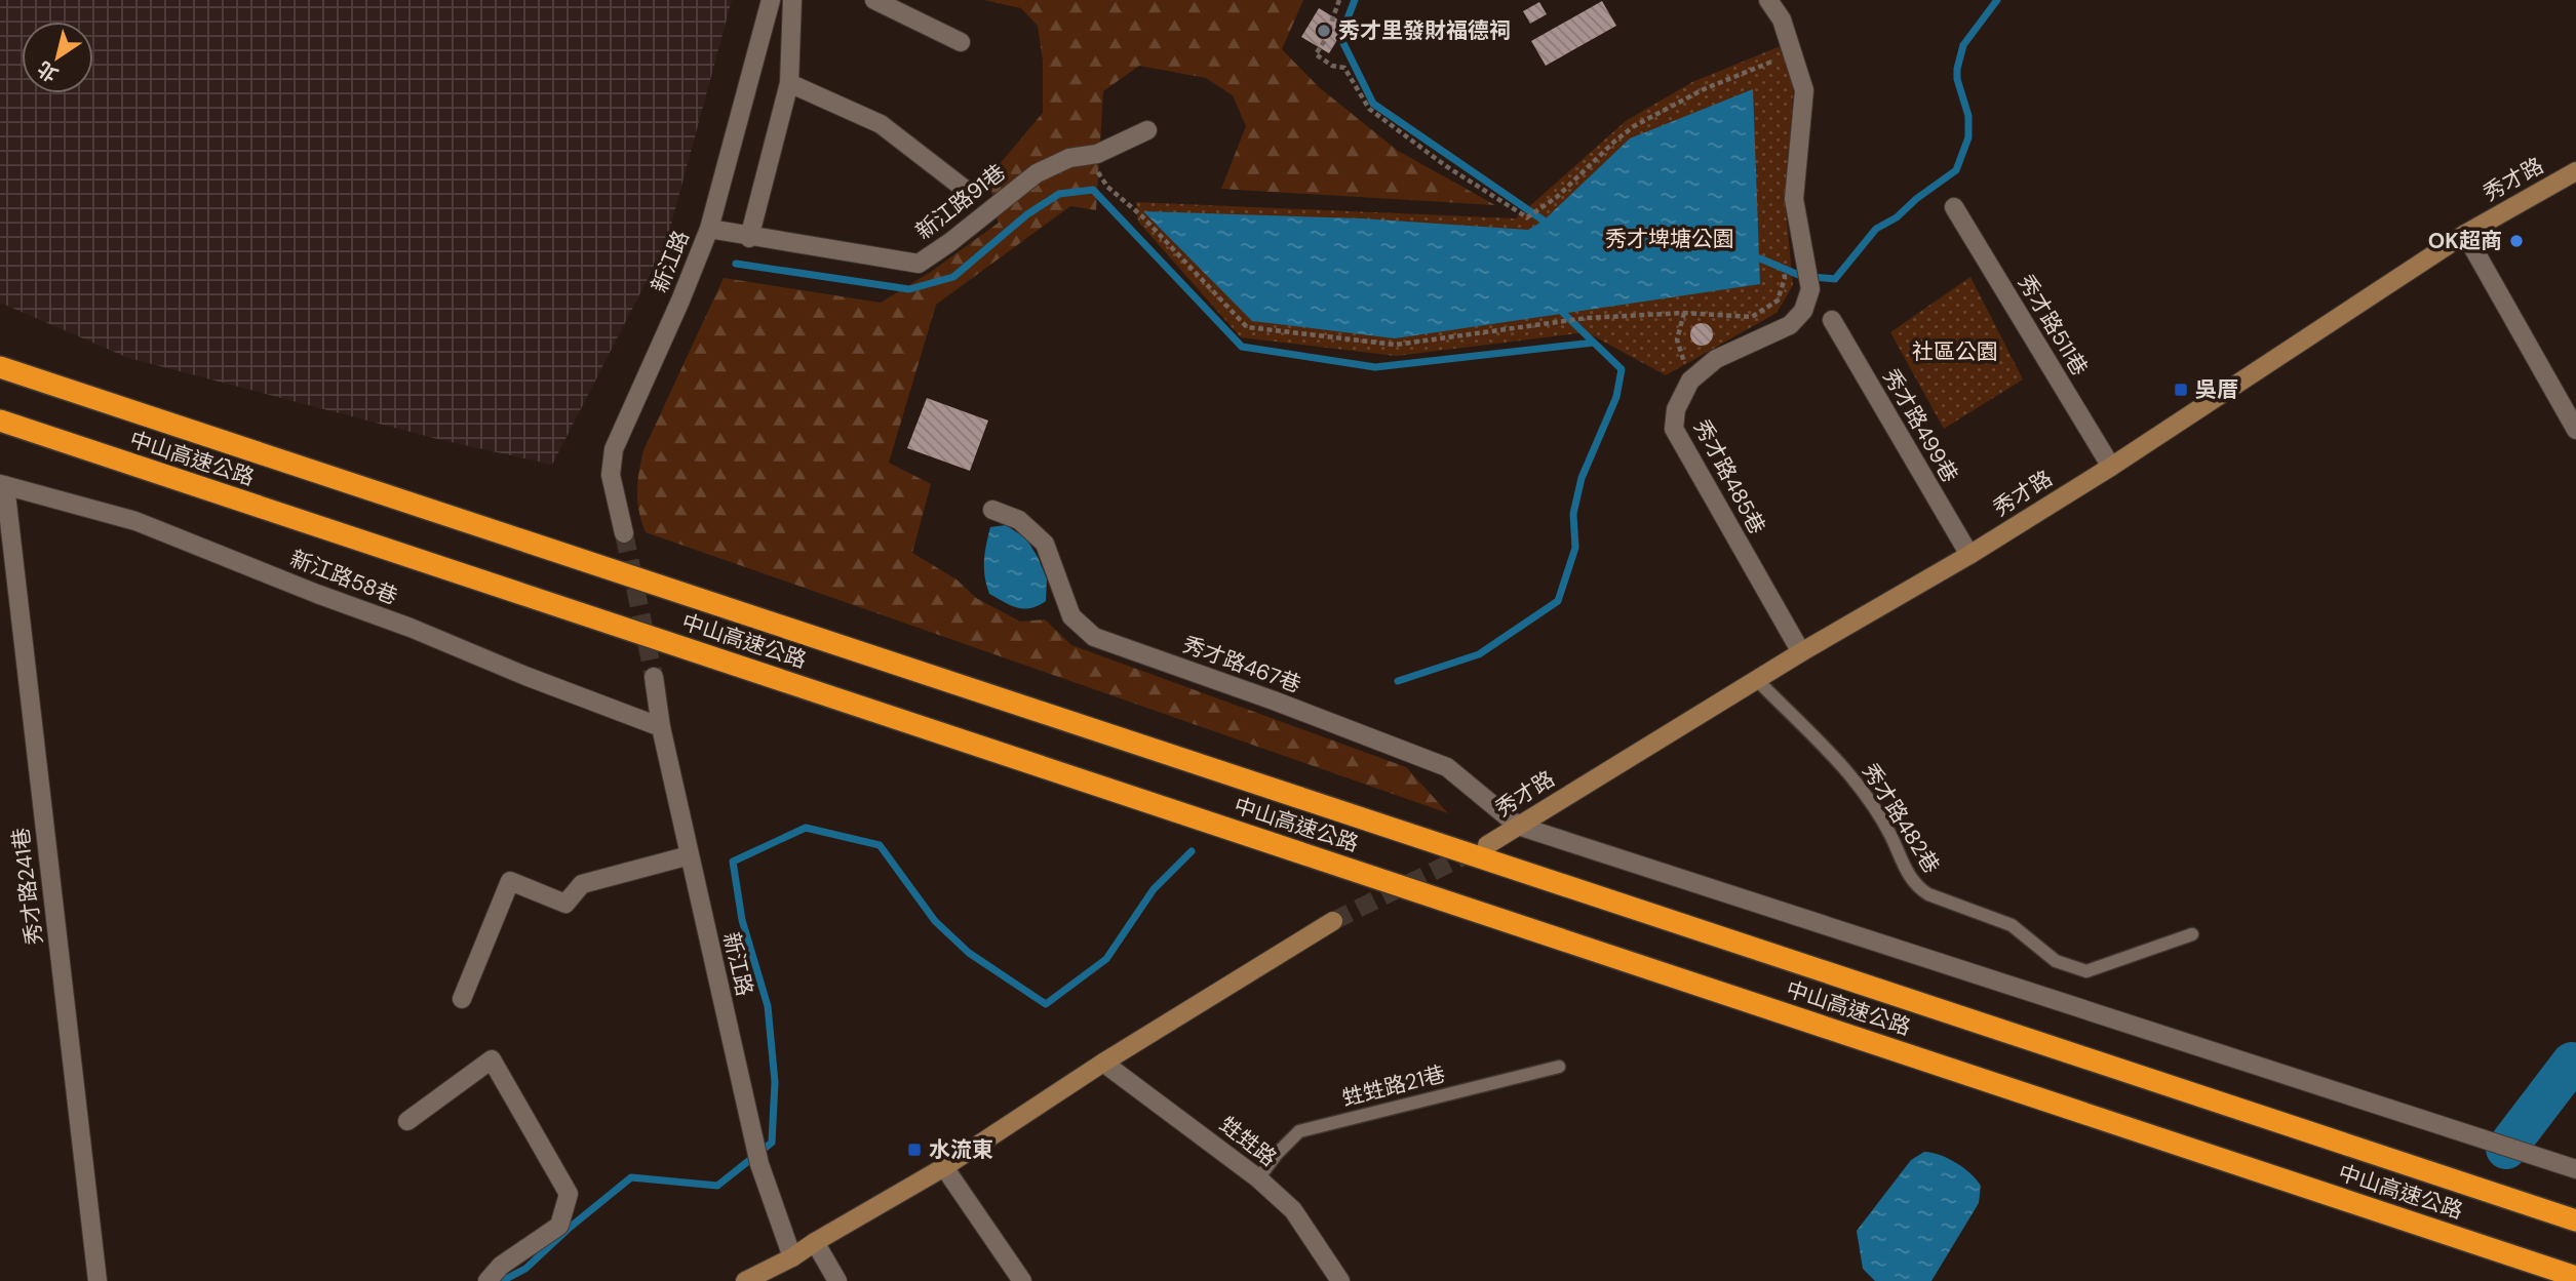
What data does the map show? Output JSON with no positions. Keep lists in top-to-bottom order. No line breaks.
{"streets":{"highway":["中山高速公路"],"main road":["秀才路"],"street":["新江路91巷","新江路","秀才路511巷","秀才路499巷","秀才路485巷","新江路58巷","秀才路467巷","秀才路241巷","甡甡路"],"lane":["秀才路482巷","甡甡路21巷"]},"crossings":[["秀才路","秀才路511巷"],["秀才路","秀才路499巷"],["秀才路","秀才路485巷"],["秀才路","秀才路467巷"],["秀才路","秀才路482巷"],["新江路91巷","新江路"],["新江路","新江路58巷"],["新江路58巷","秀才路241巷"],["甡甡路21巷","甡甡路"]],"parks":["秀才埤塘公園","社區公園"],"places":{"other":["秀才里發財福德祠","OK超商"],"transit":["吳厝","水流東"]},"north":"bottom left"}
